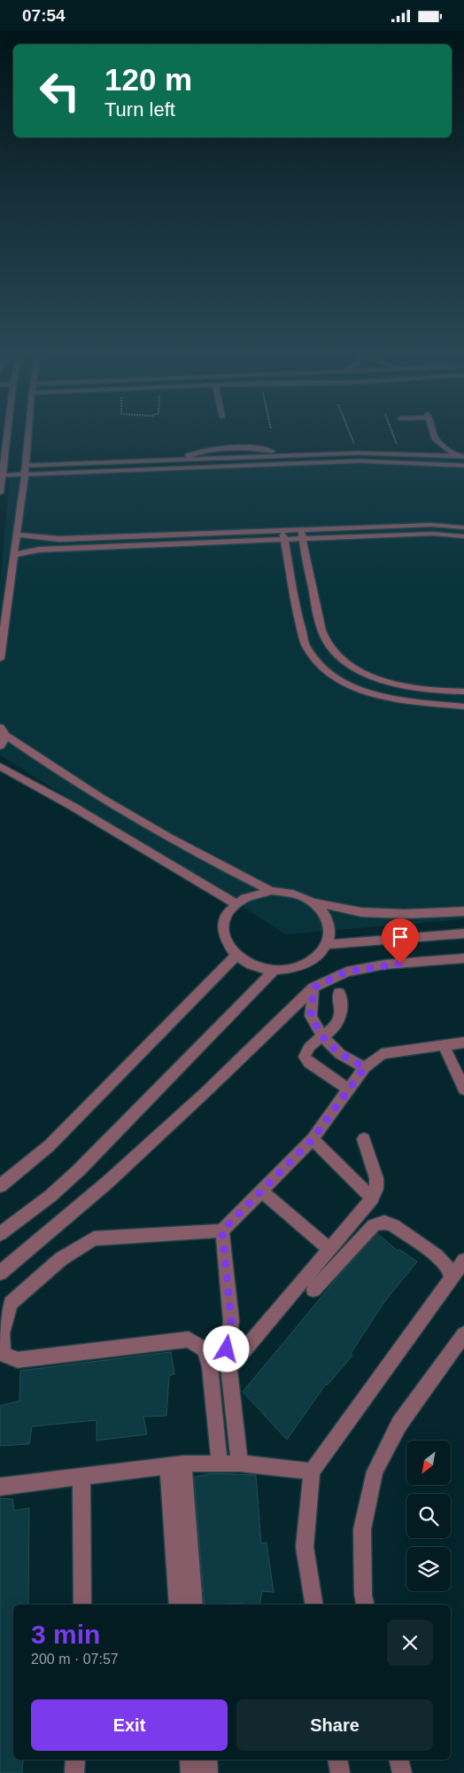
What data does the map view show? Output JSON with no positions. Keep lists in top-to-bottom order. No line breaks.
{"north":"bottom left","page":{"status":"07:54","turn":["120 m","Turn left"],"heading":["3 min","200 m · 07:57"],"buttons":["Exit","Share"]}}
